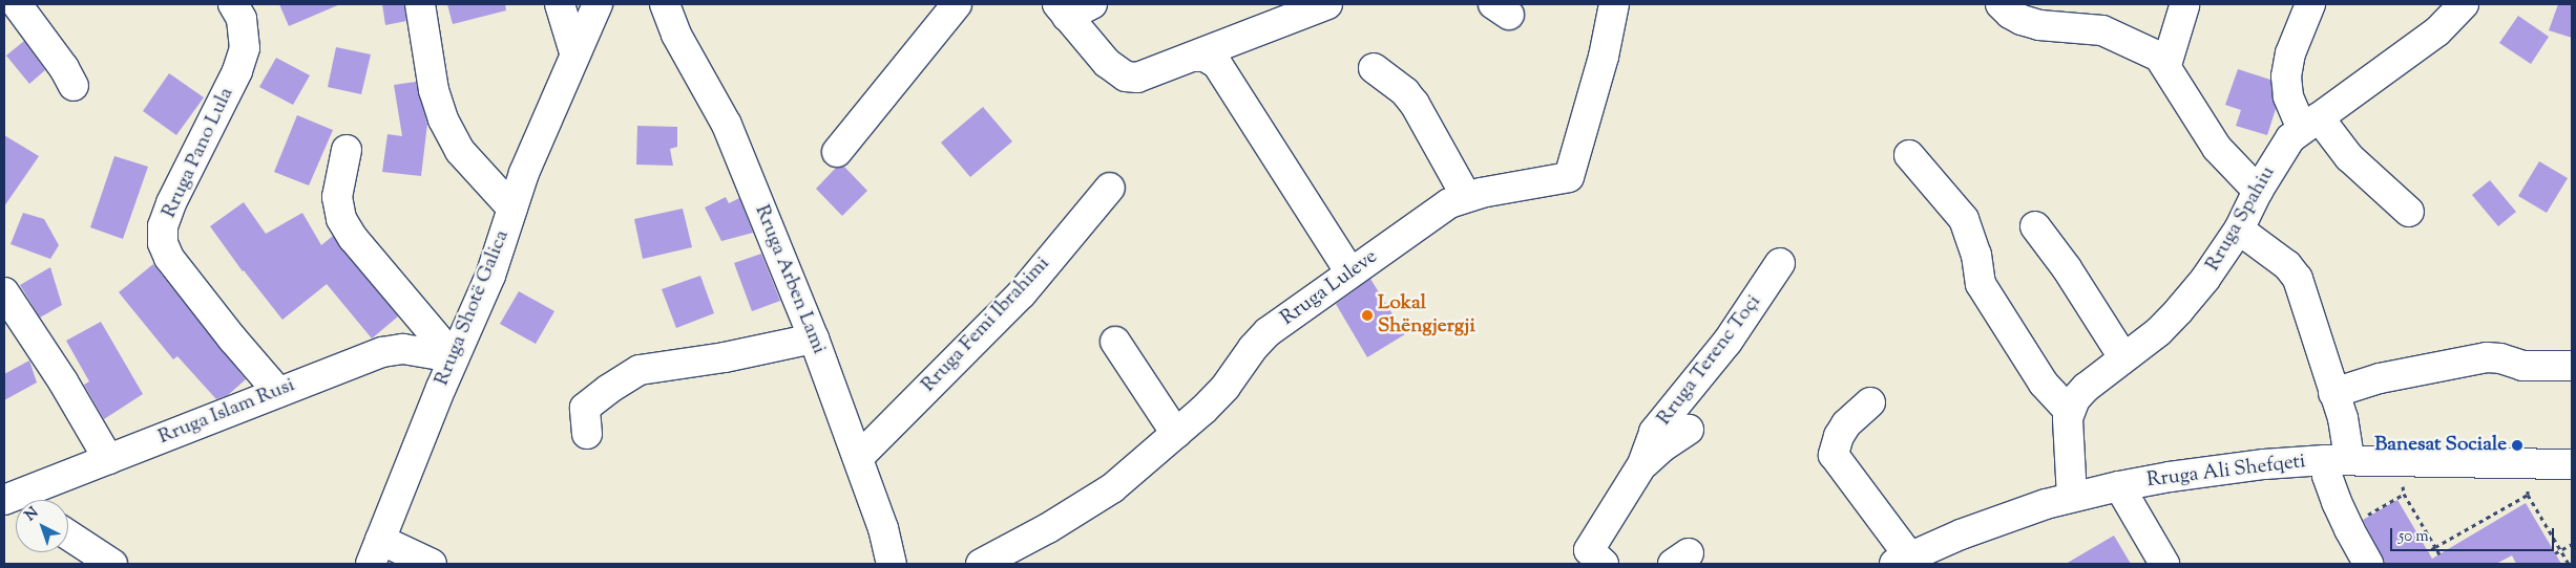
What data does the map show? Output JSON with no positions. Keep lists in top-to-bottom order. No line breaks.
{"streets":{"street":["Rruga Pano Lula","Rruga Spahiu","Rruga Arben Lami","Rruga Luleve","Rruga Shotë Galica","Rruga Femi Ibrahimi","Rruga Terenc Toçi","Rruga Islam Rusi","Rruga Ali Shefqeti"]},"crossings":[["Rruga Pano Lula","Rruga Islam Rusi"],["Rruga Arben Lami","Rruga Femi Ibrahimi"],["Rruga Shotë Galica","Rruga Islam Rusi"]],"places":["Lokal Shëngjergji","Banesat Sociale"],"scale_bar":"50 m","north":"top left"}
